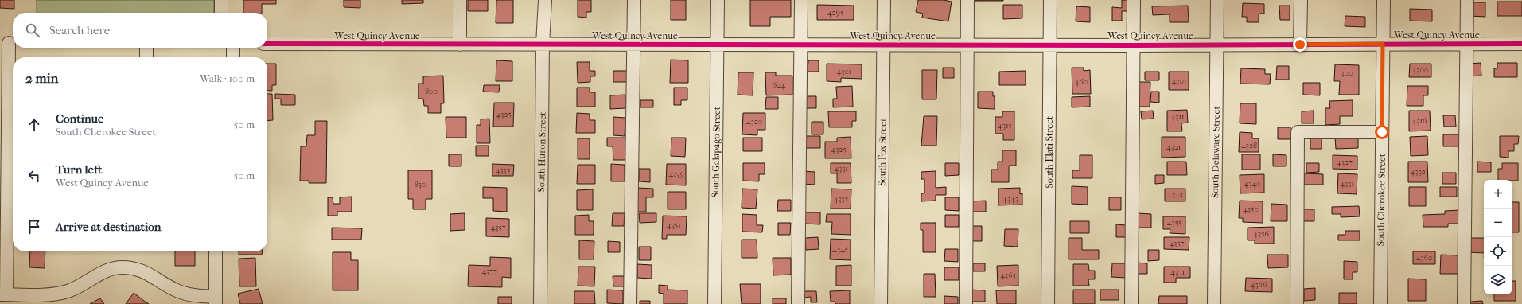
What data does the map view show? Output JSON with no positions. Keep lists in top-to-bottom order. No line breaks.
{"streets":{"street":["West Quincy Avenue","South Huron Street","South Galapago Street","South Fox Street","South Elati Street","South Delaware Street","South Cherokee Street"]},"crossings":[["West Quincy Avenue","South Huron Street"],["West Quincy Avenue","South Galapago Street"],["West Quincy Avenue","South Fox Street"],["West Quincy Avenue","South Elati Street"],["West Quincy Avenue","South Delaware Street"],["West Quincy Avenue","South Cherokee Street"]],"house_numbers":["4295","4300","4301","300","4301","460","624","800","4325","4311","4316","4320","4315","4328","4321","4325","4327","4331","4335","4332","4339","4340","4331","830","4345","4335","4343","4350","4355","4351","4357","4356","4357","4345","4362","4377","4371","4365","4366"],"page":{"search":"Search here","heading":["2 min","Walk · 100 m"],"list":[["Continue","South Cherokee Street","50 m"],["Turn left","West Quincy Avenue","50 m"],"Arrive at destination"],"map_buttons":["+","−"]}}
